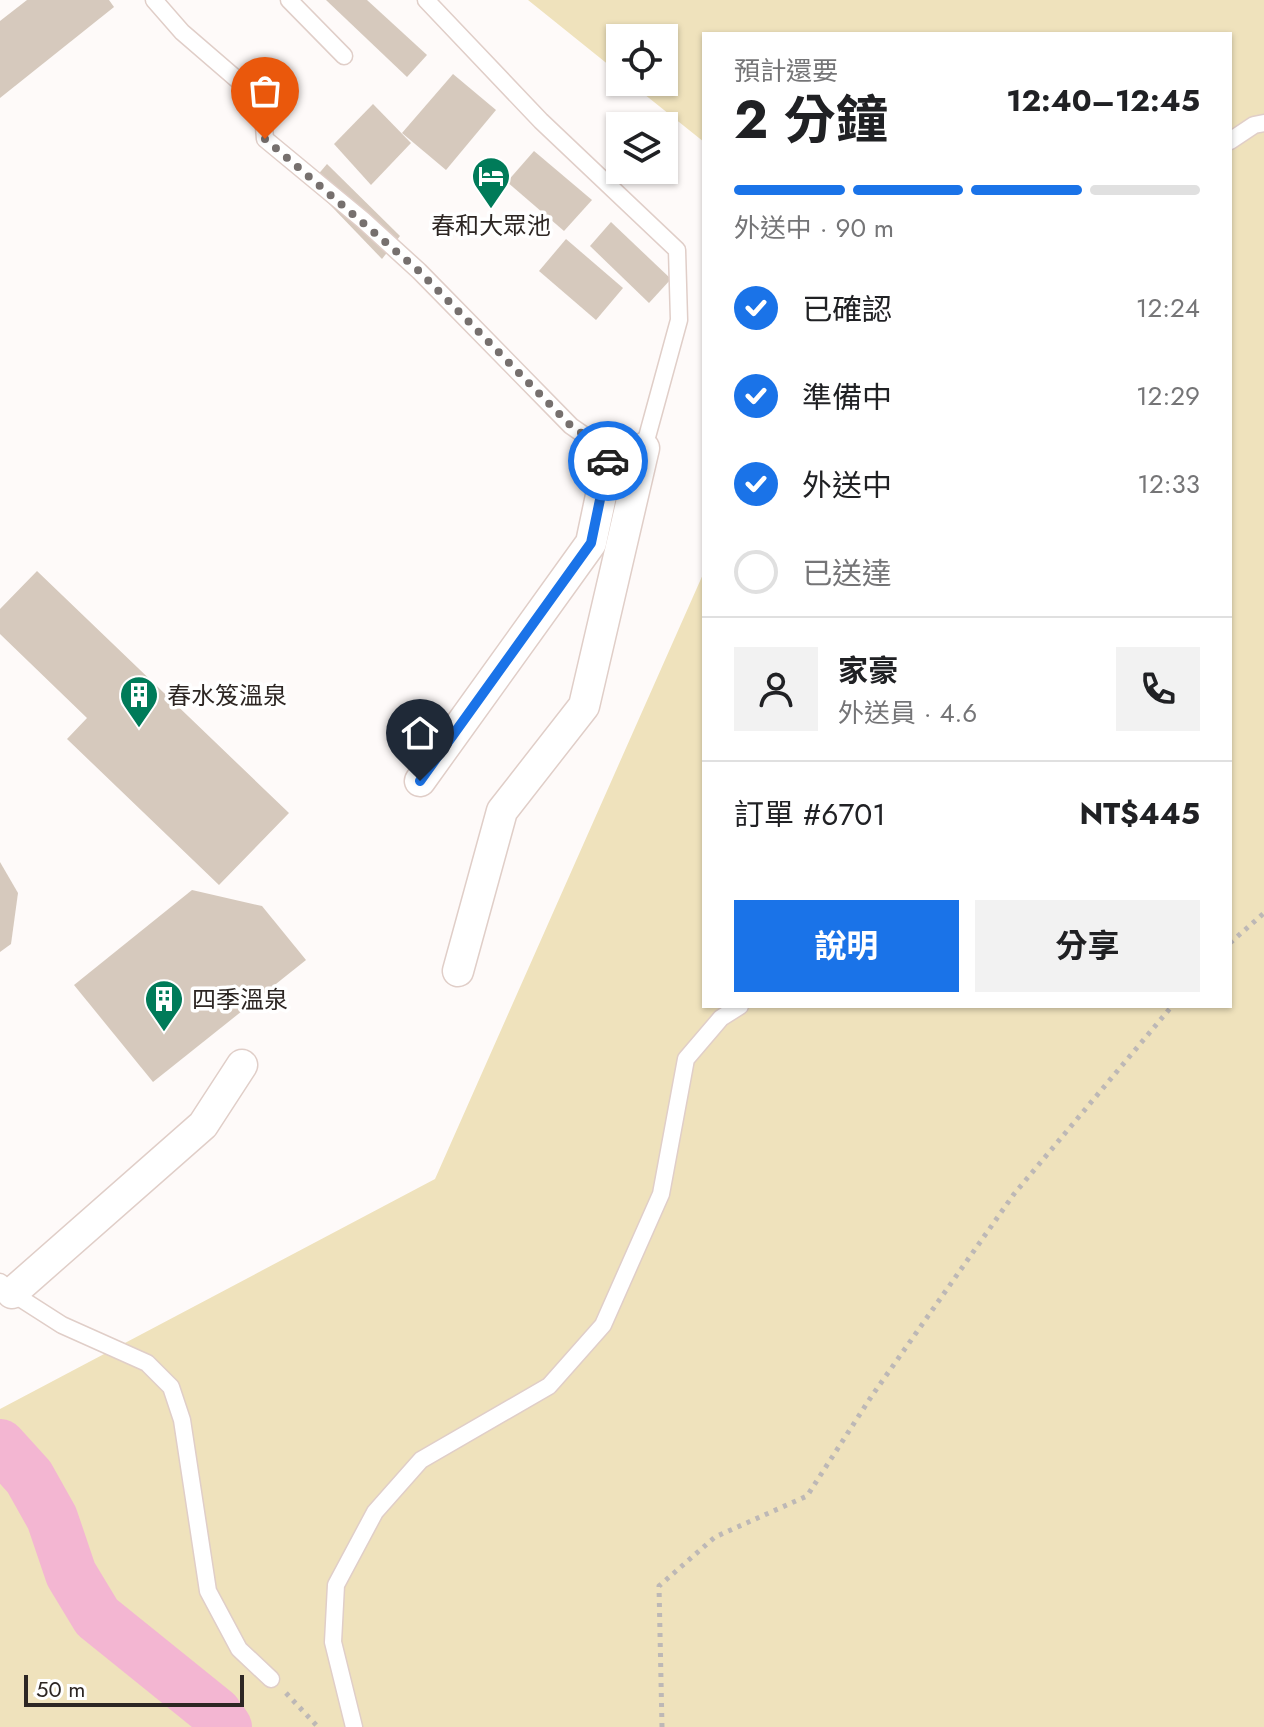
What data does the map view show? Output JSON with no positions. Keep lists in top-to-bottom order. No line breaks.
{"places":{"hotel":["春和大眾池"],"building":["春水笈溫泉","四季溫泉"]},"scale_bar":"50 m","page":{"heading":["2 分鐘","預計還要","12:40–12:45"],"panel":["家豪","外送員 · 4.6","訂單 #6701","NT$445"],"bar":"外送中 · 90 m","list":[["已確認","12:24"],["準備中","12:29"],["外送中","12:33"],"已送達"],"buttons":["說明","分享"],"scale":"50 m"}}
